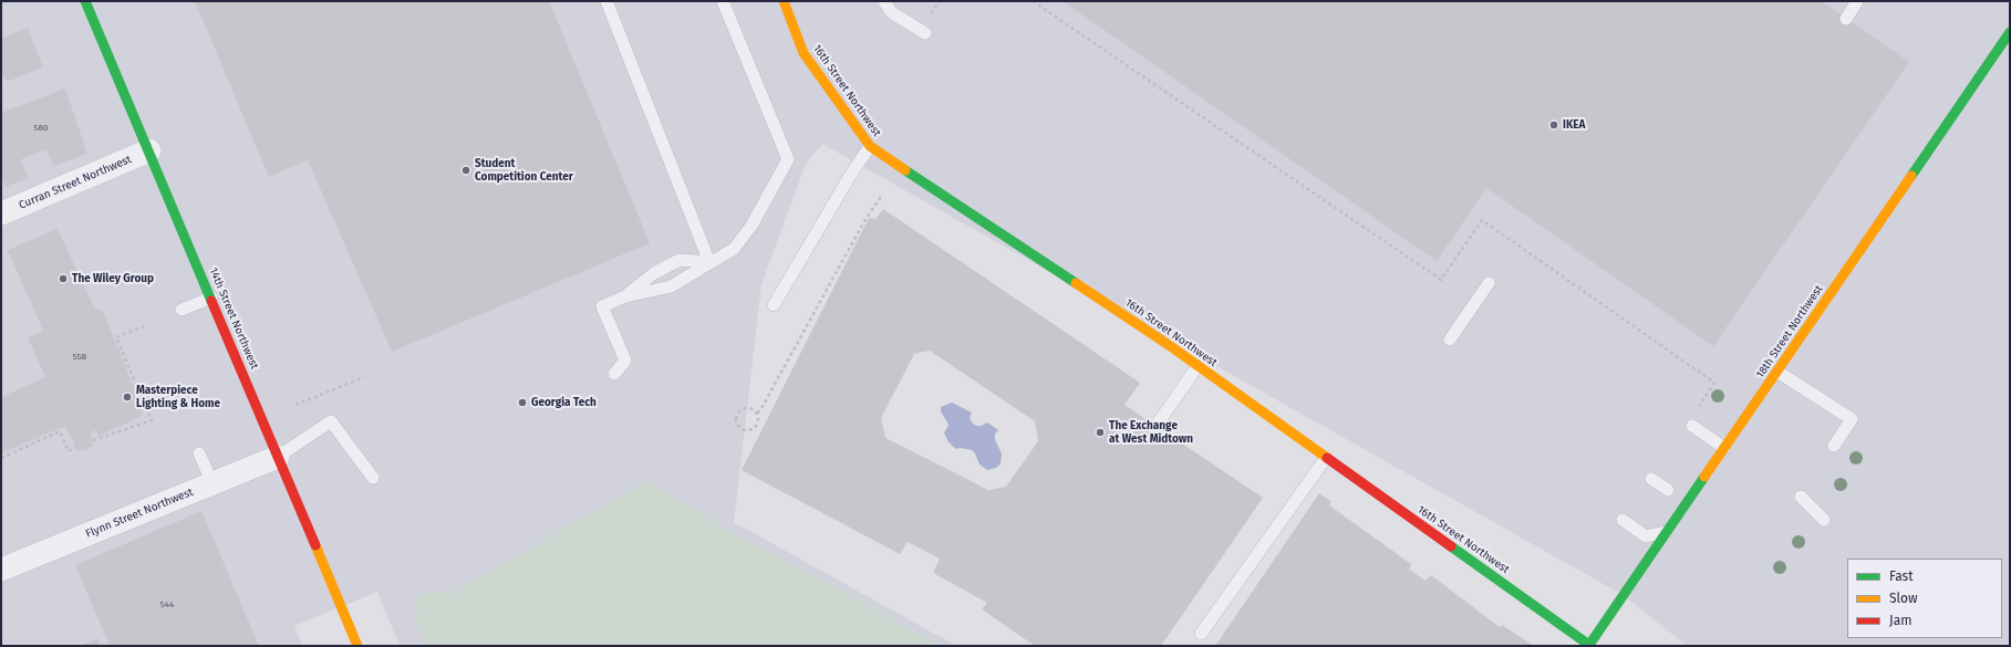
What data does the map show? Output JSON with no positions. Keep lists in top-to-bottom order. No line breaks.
{"streets":{"street":["16th Street Northwest","Curran Street Northwest","14th Street Northwest","18th Street Northwest","Flynn Street Northwest"]},"crossings":[["16th Street Northwest","18th Street Northwest"],["Curran Street Northwest","14th Street Northwest"],["14th Street Northwest","Flynn Street Northwest"]],"places":["IKEA","Student Competition Center","The Wiley Group","Masterpiece Lighting & Home","Georgia Tech","The Exchange at West Midtown"],"house_numbers":["580","558","544"],"legend":["Fast","Slow","Jam"]}
